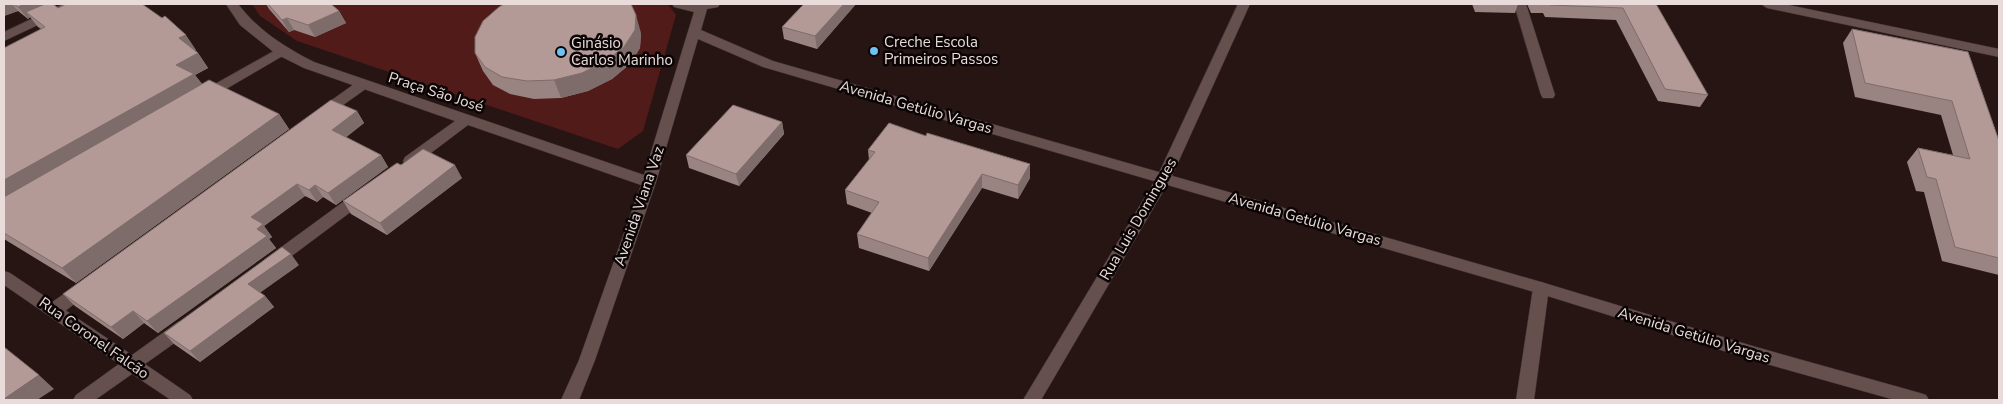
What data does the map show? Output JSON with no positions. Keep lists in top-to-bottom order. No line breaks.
{"streets":{"street":["Praça São José","Avenida Getúlio Vargas","Avenida Viana Vaz","Rua Luis Domingues","Rua Coronel Falcão"]},"crossings":[["Praça São José","Avenida Viana Vaz"],["Avenida Getúlio Vargas","Avenida Viana Vaz"],["Avenida Getúlio Vargas","Rua Luis Domingues"]],"places":["Creche Escola Primeiros Passos","Ginásio Carlos Marinho"]}
